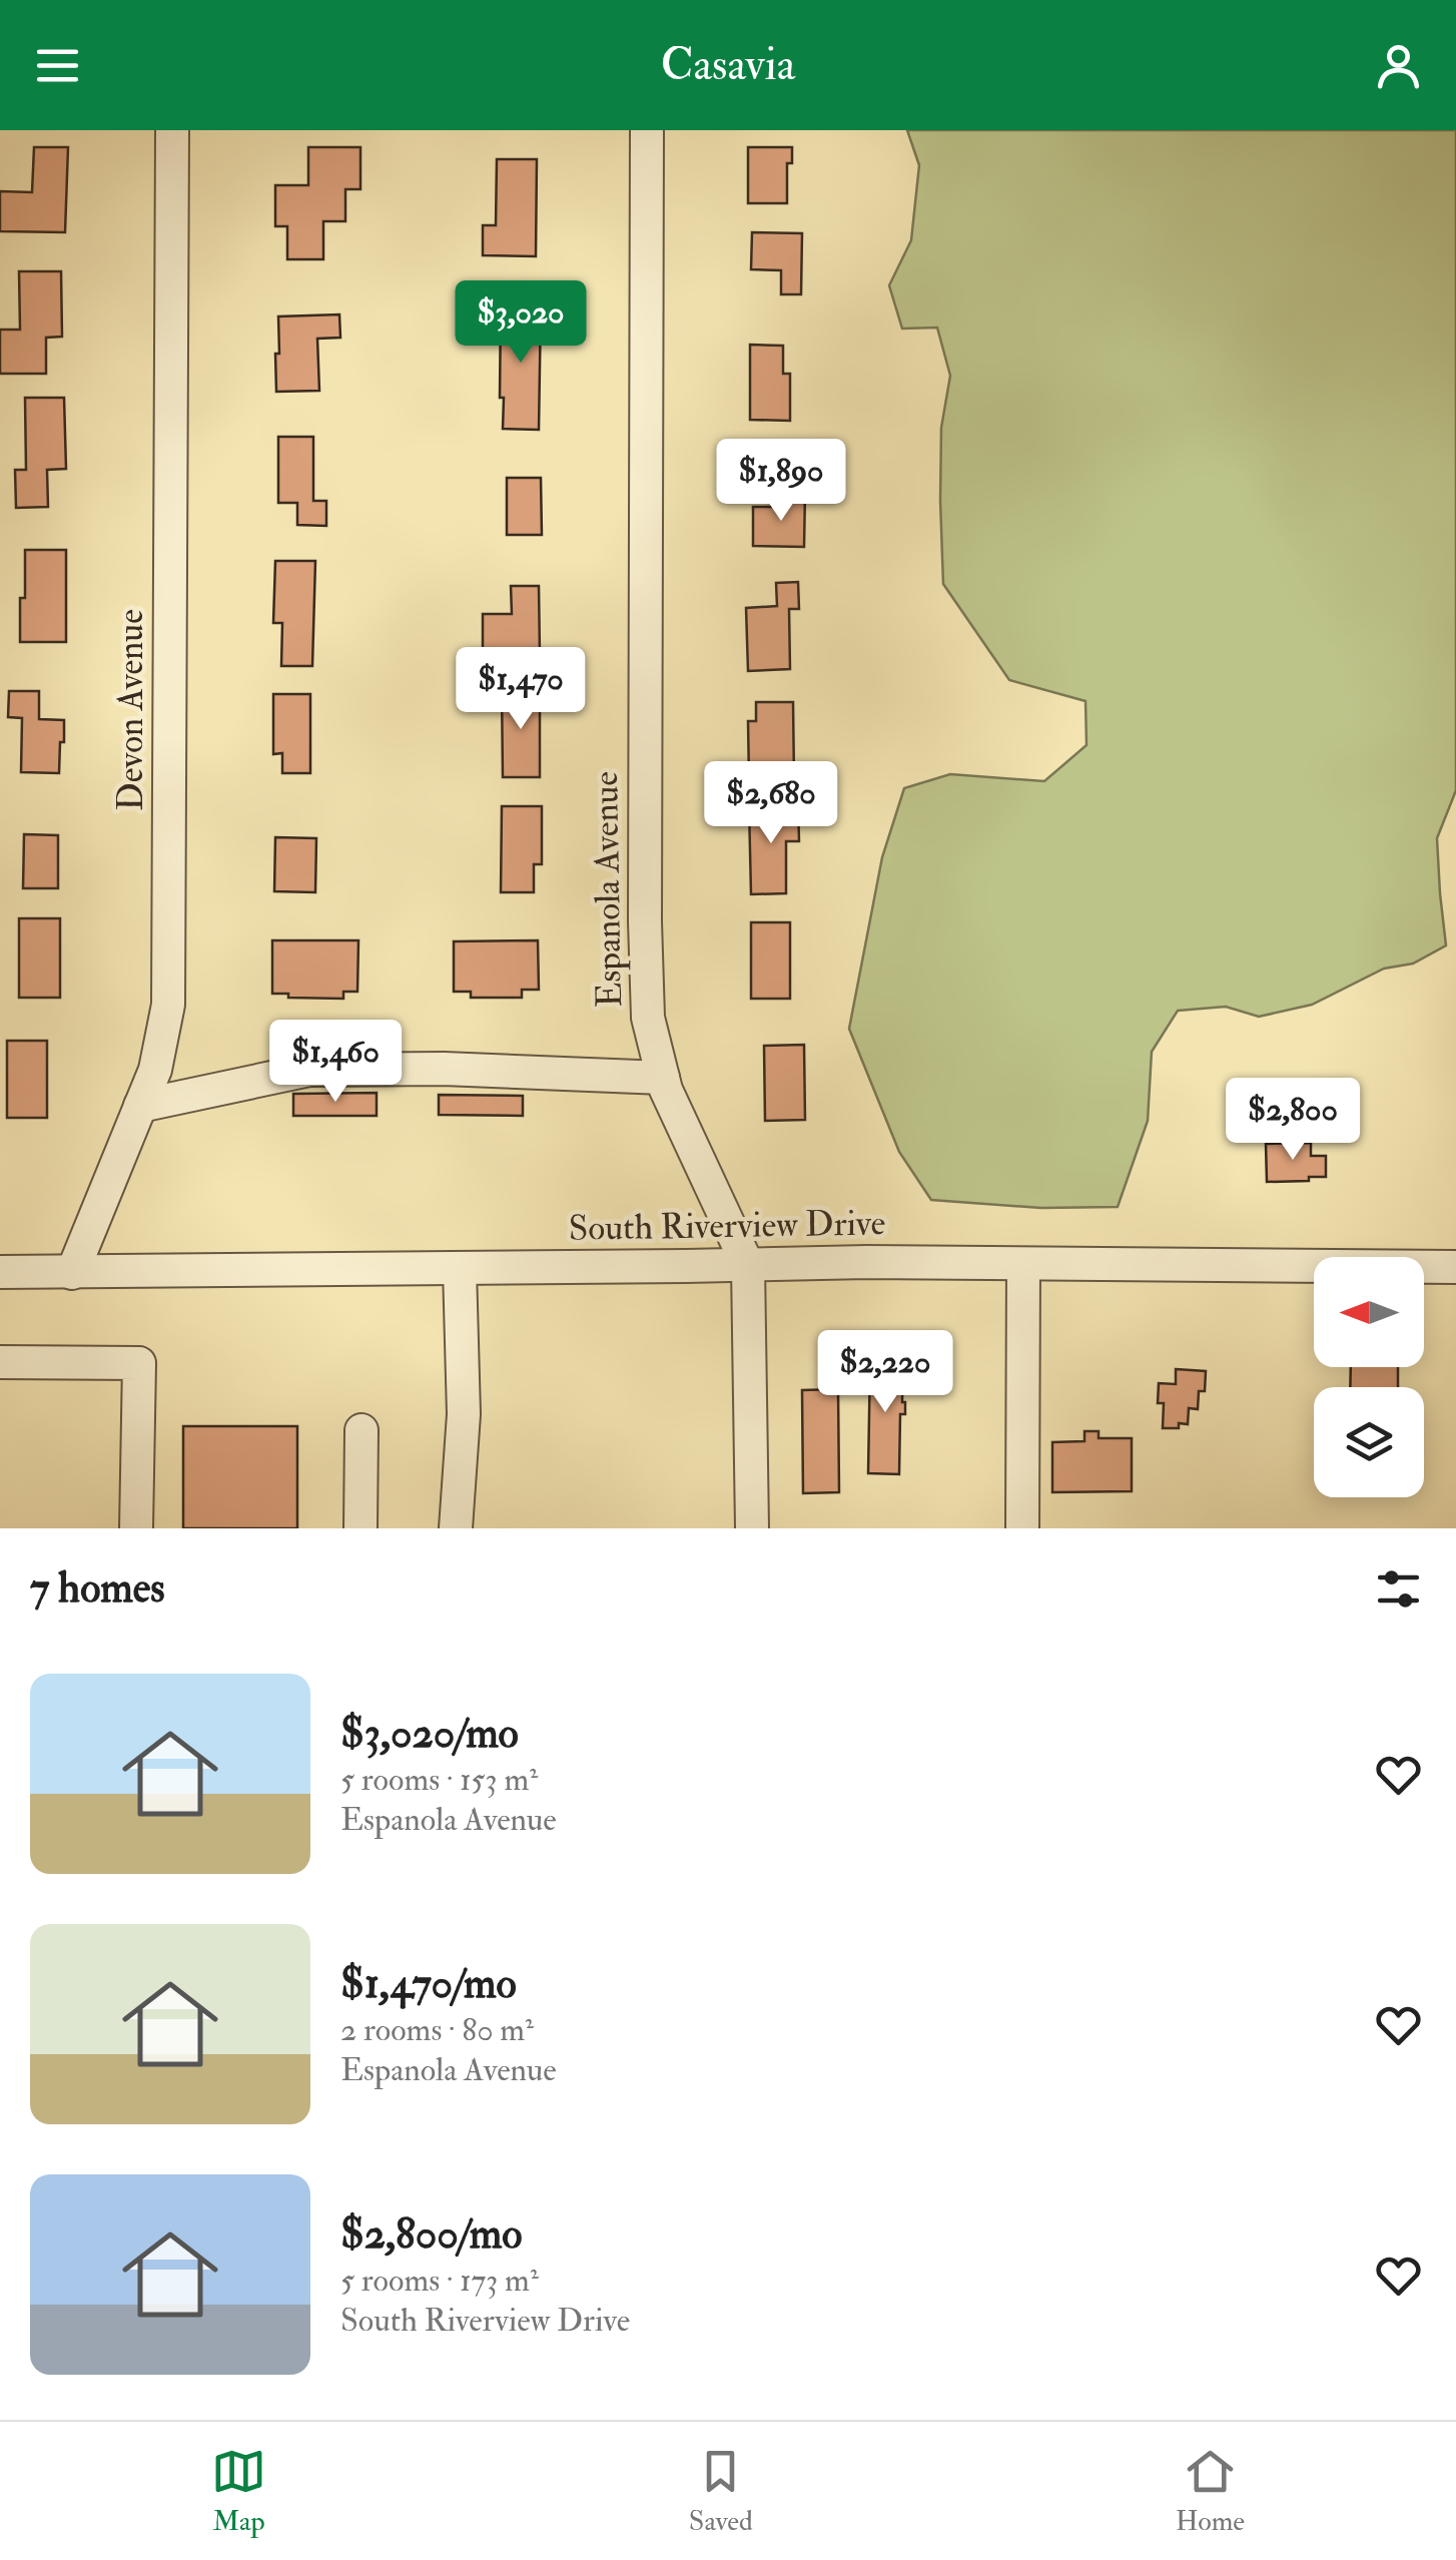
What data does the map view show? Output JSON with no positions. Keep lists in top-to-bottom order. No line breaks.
{"streets":{"street":["Devon Avenue","Espanola Avenue","South Riverview Drive"]},"crossings":[["Devon Avenue","South Riverview Drive"],["Espanola Avenue","South Riverview Drive"]],"north":"left","page":{"header":"Casavia","price":["$3,020","$1,890","$1,470","$2,680","$1,460","$2,800","$2,220"],"heading":"7 homes","list":[{"name":"$3,020/mo","note":"5 rooms · 153 m² · Espanola Avenue"},{"name":"$1,470/mo","note":"2 rooms · 80 m² · Espanola Avenue"},{"name":"$2,800/mo","note":"5 rooms · 173 m² · South Riverview Drive"}],"tabs":["Map","Saved","Home"]}}
